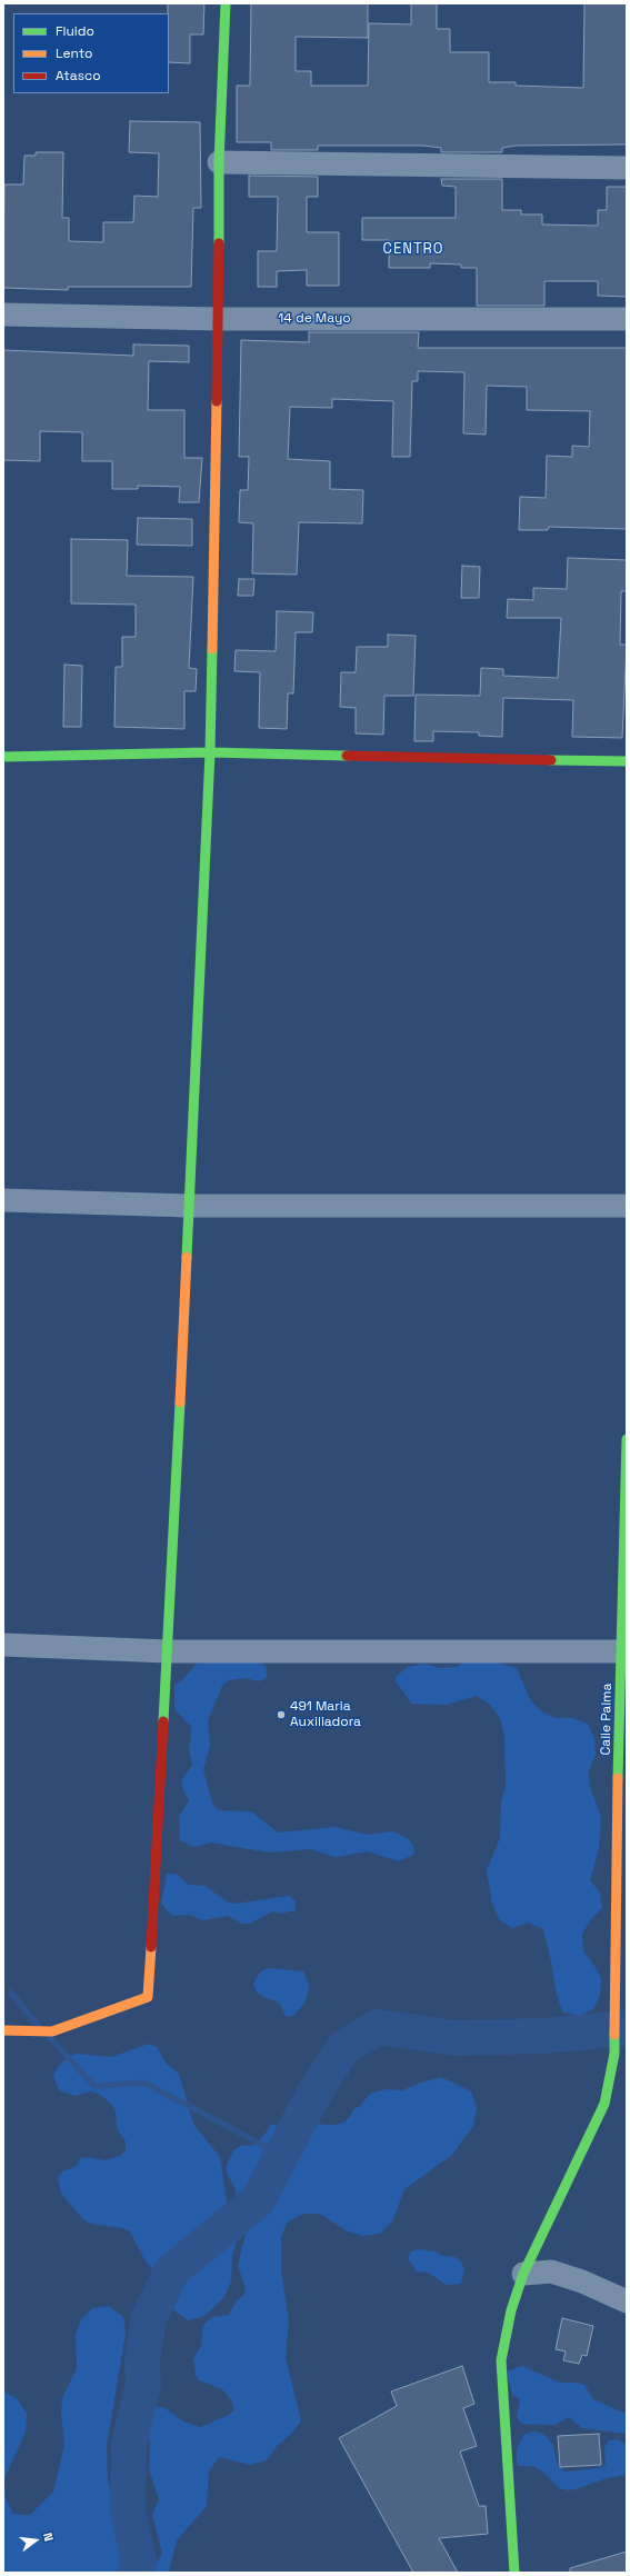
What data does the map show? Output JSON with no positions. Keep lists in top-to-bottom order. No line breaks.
{"streets":{"street":["14 de Mayo","Calle Palma"]},"districts":["CENTRO"],"places":["491 Maria Auxiliadora"],"legend":["Fluido","Lento","Atasco"],"north":"right"}
